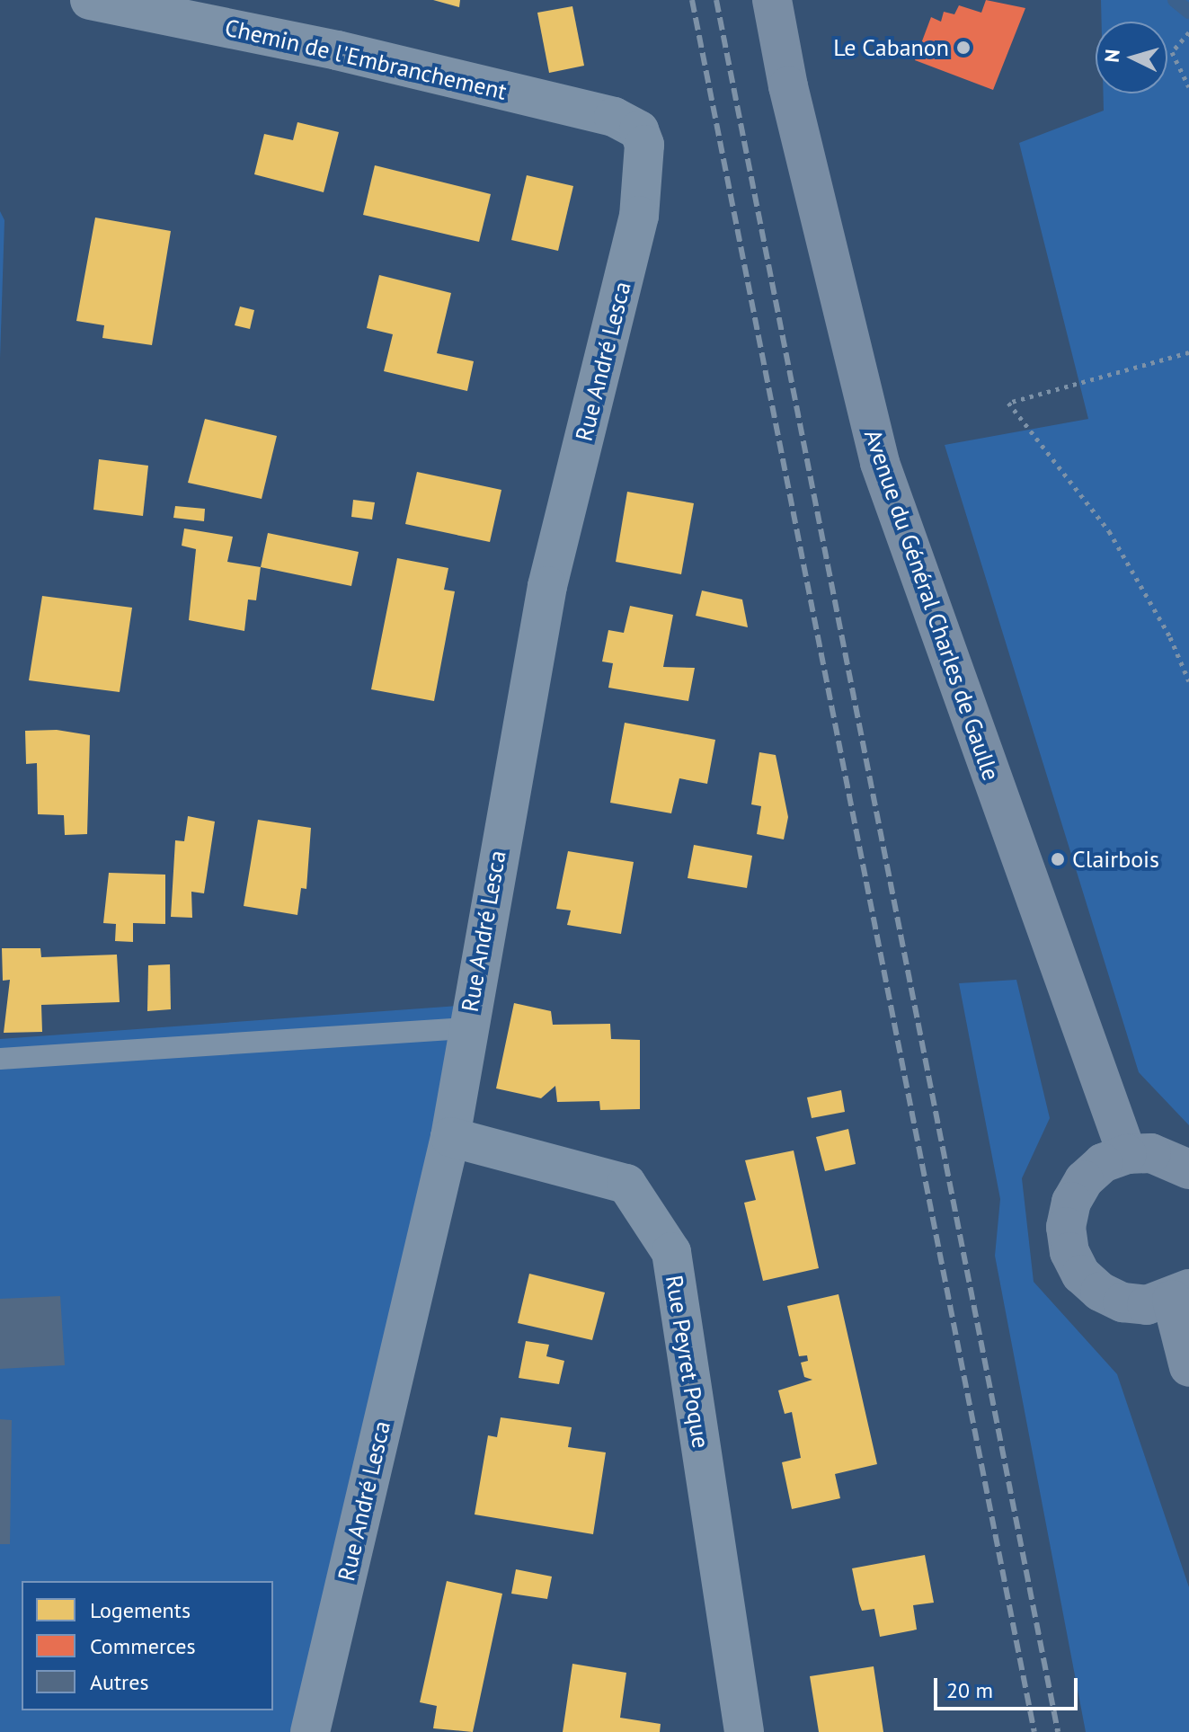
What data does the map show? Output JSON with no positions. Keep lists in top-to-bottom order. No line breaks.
{"streets":{"main road":["Avenue du Général Charles de Gaulle"],"street":["Chemin de l'Embranchement","Rue André Lesca","Rue Peyret Poque"]},"crossings":[["Chemin de l'Embranchement","Rue André Lesca"],["Rue André Lesca","Rue Peyret Poque"]],"places":["Le Cabanon","Clairbois"],"legend":["Logements","Commerces","Autres"],"scale_bar":"20 m","north":"left"}
